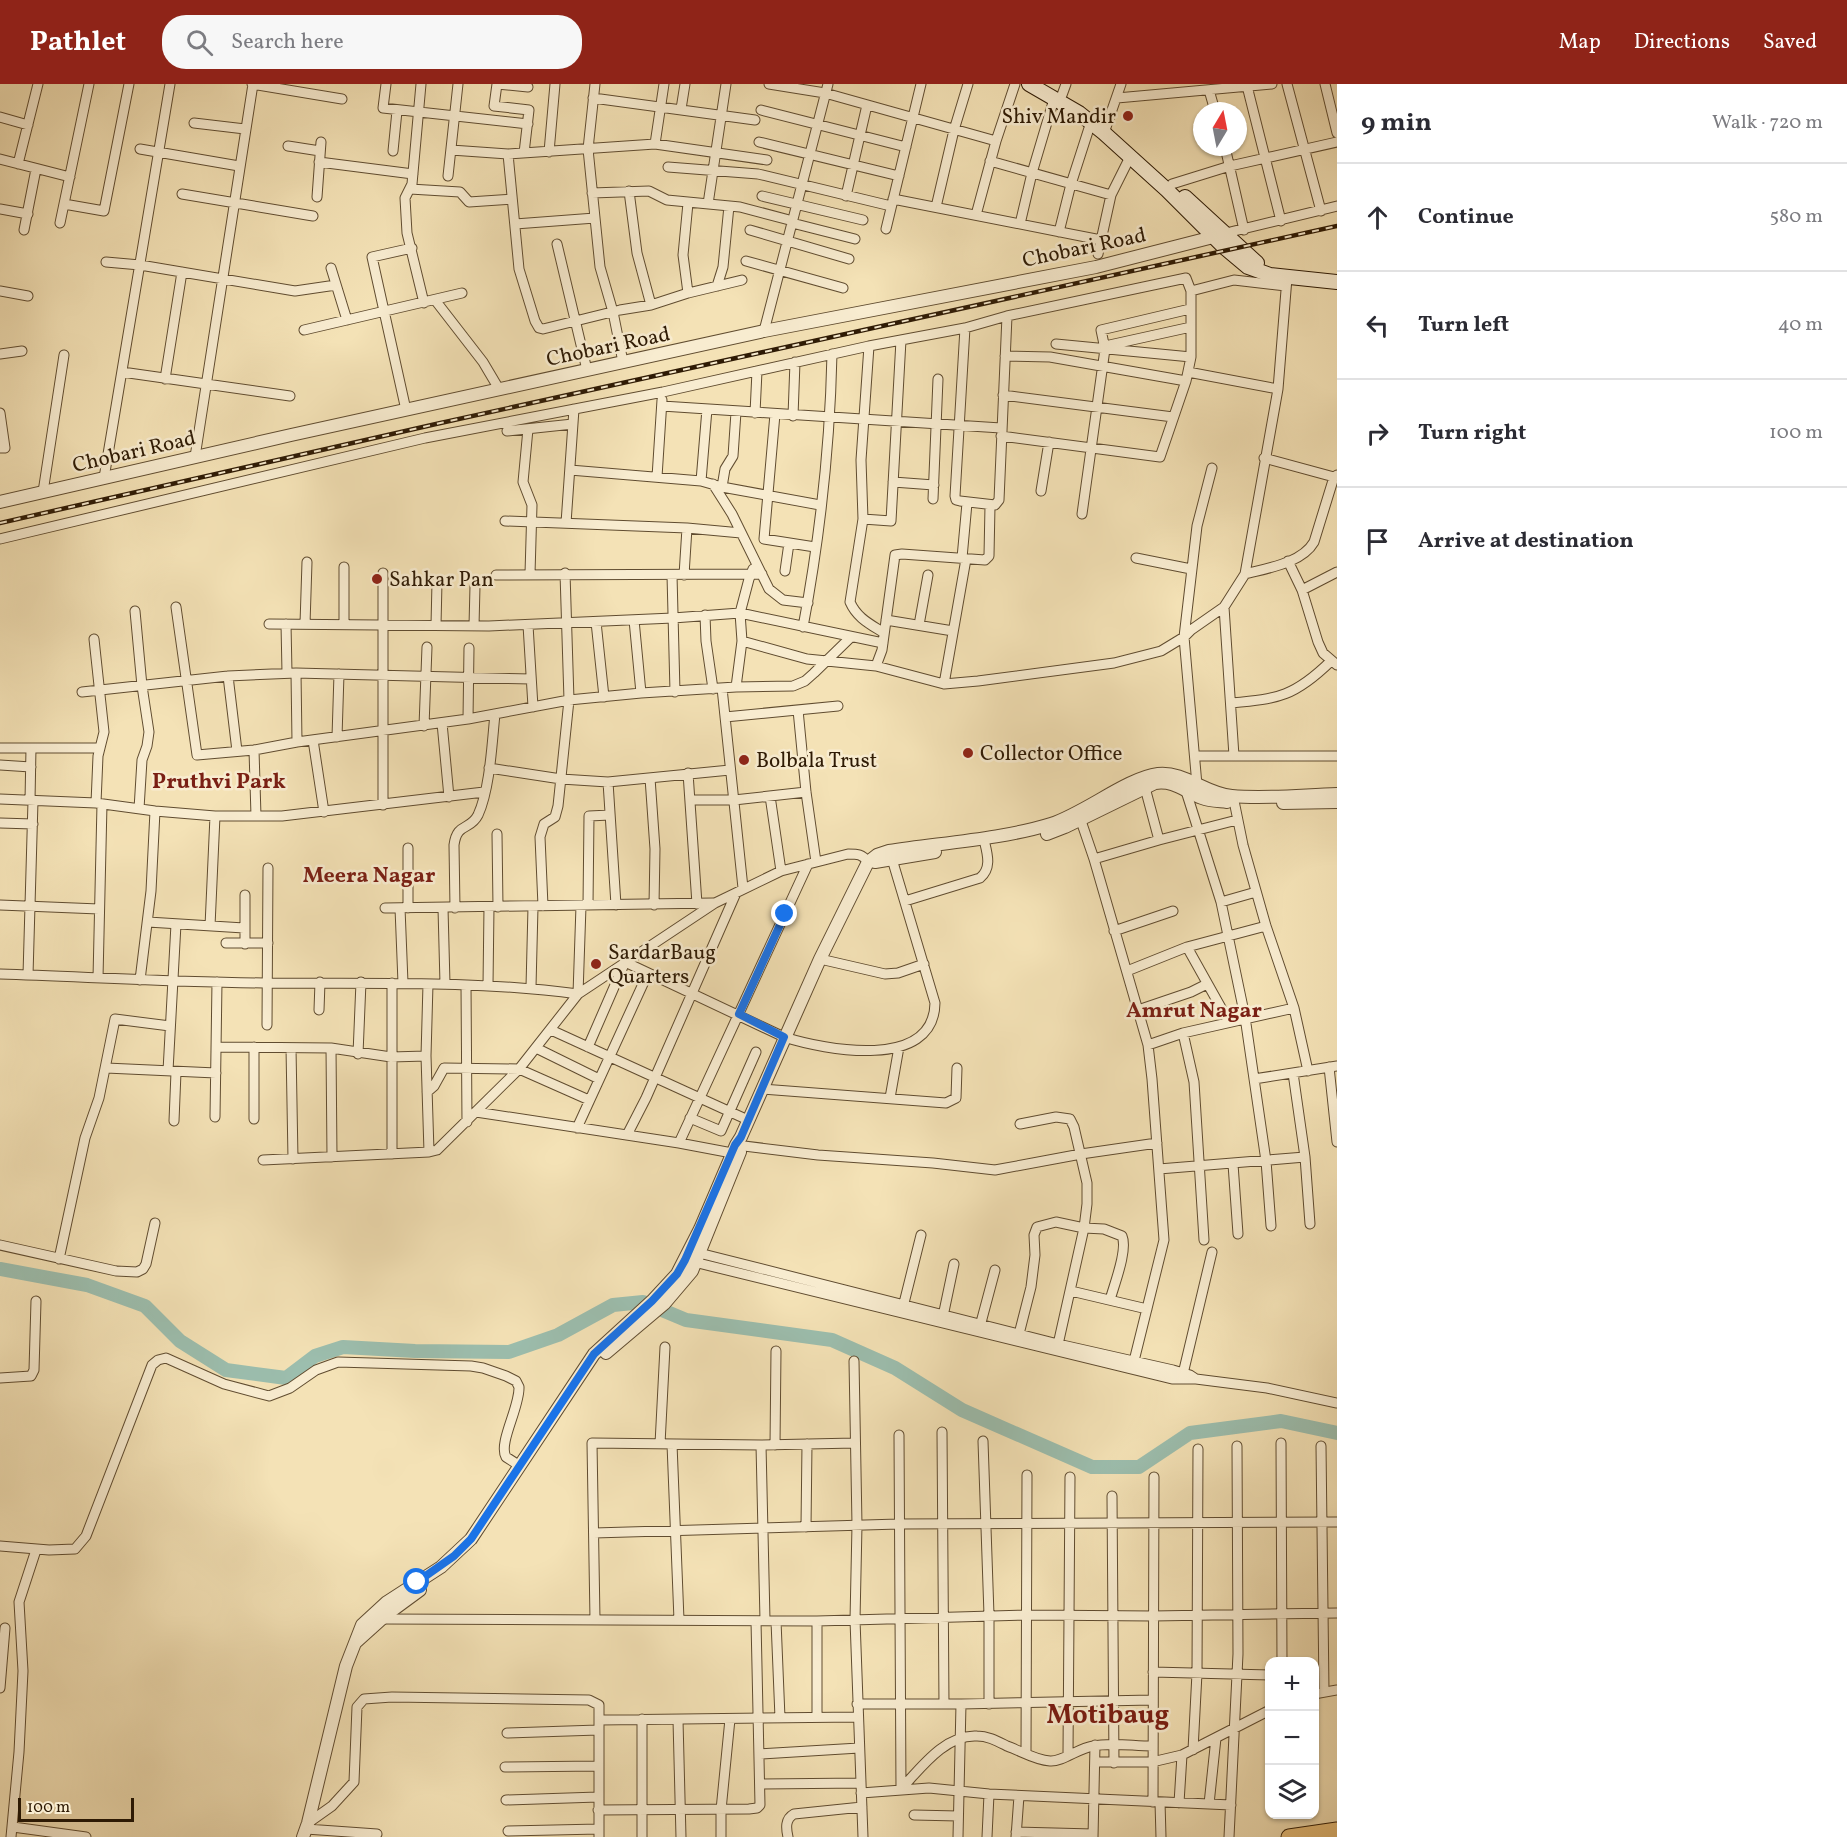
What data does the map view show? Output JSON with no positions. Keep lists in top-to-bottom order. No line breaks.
{"streets":{"street":["Chobari Road"]},"districts":["Pruthvi Park","Meera Nagar","Amrut Nagar","Motibaug"],"places":["Shiv Mandir","Sahkar Pan","Collector Office","Bolbala Trust","SardarBaug Quarters"],"scale_bar":"100 m","north":"top","page":{"header":"Pathlet","search":"Search here","nav":["Map","Directions","Saved"],"heading":["9 min","Walk · 720 m"],"list":[["Continue","580 m"],["Turn left","40 m"],["Turn right","100 m"],"Arrive at destination"],"map_buttons":["+","−"],"scale":"100 m"}}
